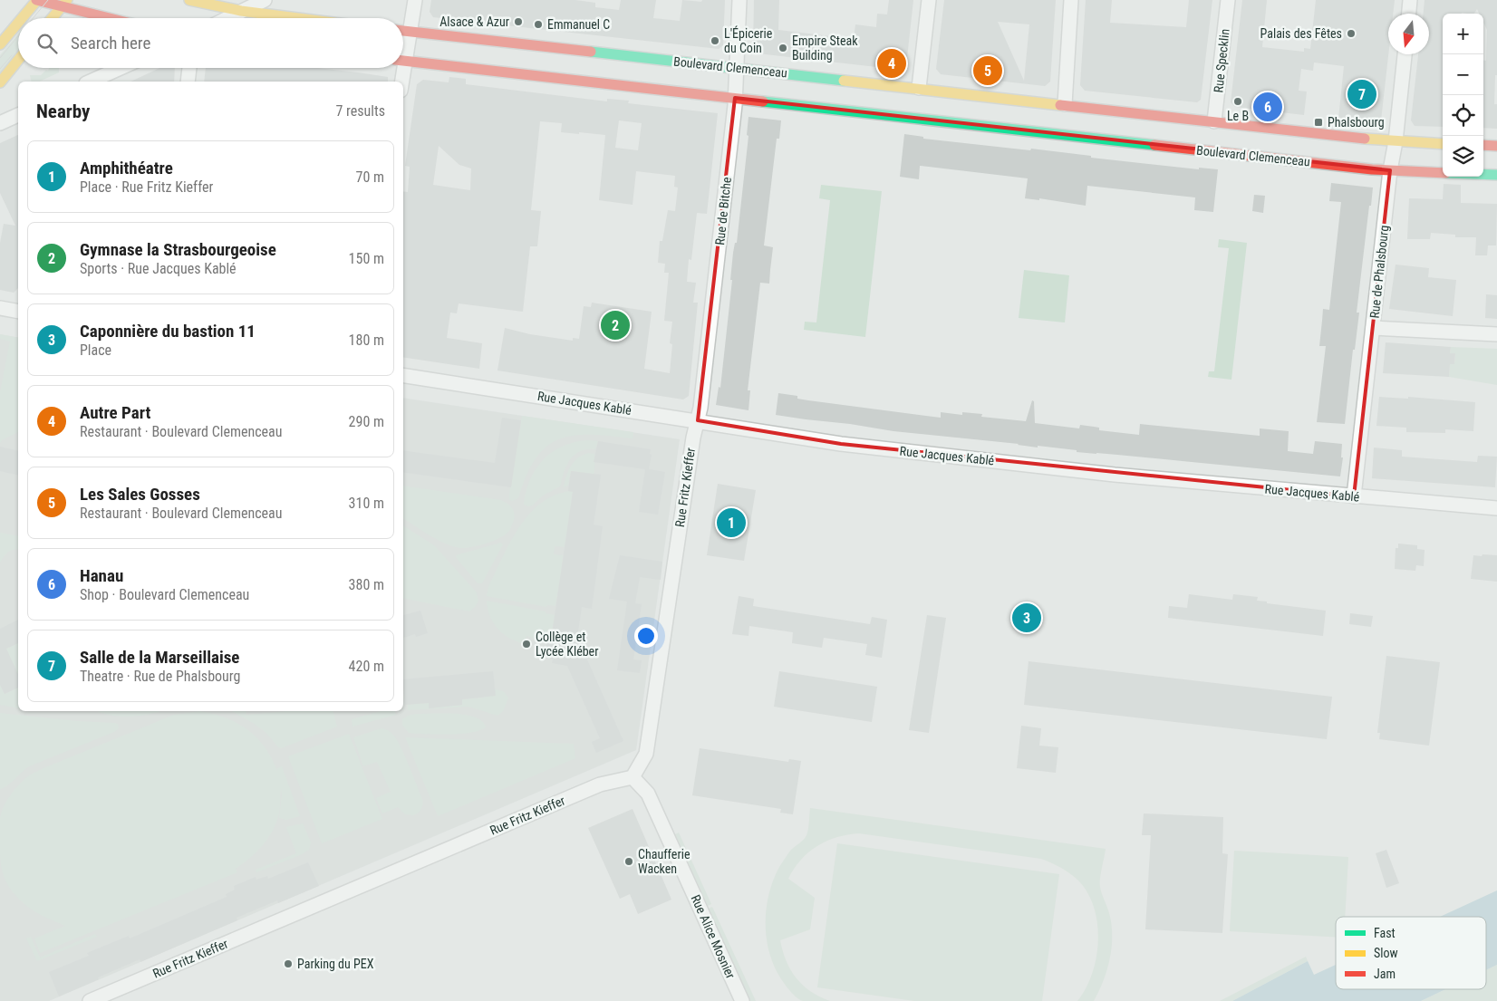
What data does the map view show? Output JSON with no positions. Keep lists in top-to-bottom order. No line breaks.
{"streets":{"street":["Rue Specklin","Boulevard Clemenceau","Rue de Bitche","Rue de Phalsbourg","Rue Jacques Kablé","Rue Fritz Kieffer","Rue Alice Mosnier"]},"crossings":[["Rue Specklin","Boulevard Clemenceau"],["Boulevard Clemenceau","Rue de Bitche"],["Boulevard Clemenceau","Rue de Phalsbourg"],["Rue de Bitche","Rue Jacques Kablé"],["Rue de Bitche","Rue Fritz Kieffer"],["Rue de Phalsbourg","Rue Jacques Kablé"],["Rue Jacques Kablé","Rue Fritz Kieffer"],["Rue Fritz Kieffer","Rue Alice Mosnier"]],"places":{"other":["Alsace & Azur","Emmanuel C","Palais des Fêtes","L'Épicerie du Coin","Empire Steak Building","Le B","Collège et Lycée Kléber","Chaufferie Wacken","Parking du PEX"],"transit":["Phalsbourg"]},"legend":["Fast","Slow","Jam"],"north":"bottom","page":{"map_buttons":["+","−"],"search":"Search here","pins":["4","5","7","6","2","1","3"],"heading":["Nearby","7 results"],"list":[{"mark":"1","name":"Amphithéatre","note":"Place · Rue Fritz Kieffer","value":"70 m"},{"mark":"2","name":"Gymnase la Strasbourgeoise","note":"Sports · Rue Jacques Kablé","value":"150 m"},{"mark":"3","name":"Caponnière du bastion 11","note":"Place","value":"180 m"},{"mark":"4","name":"Autre Part","note":"Restaurant · Boulevard Clemenceau","value":"290 m"},{"mark":"5","name":"Les Sales Gosses","note":"Restaurant · Boulevard Clemenceau","value":"310 m"},{"mark":"6","name":"Hanau","note":"Shop · Boulevard Clemenceau","value":"380 m"},{"mark":"7","name":"Salle de la Marseillaise","note":"Theatre · Rue de Phalsbourg","value":"420 m"}]}}
